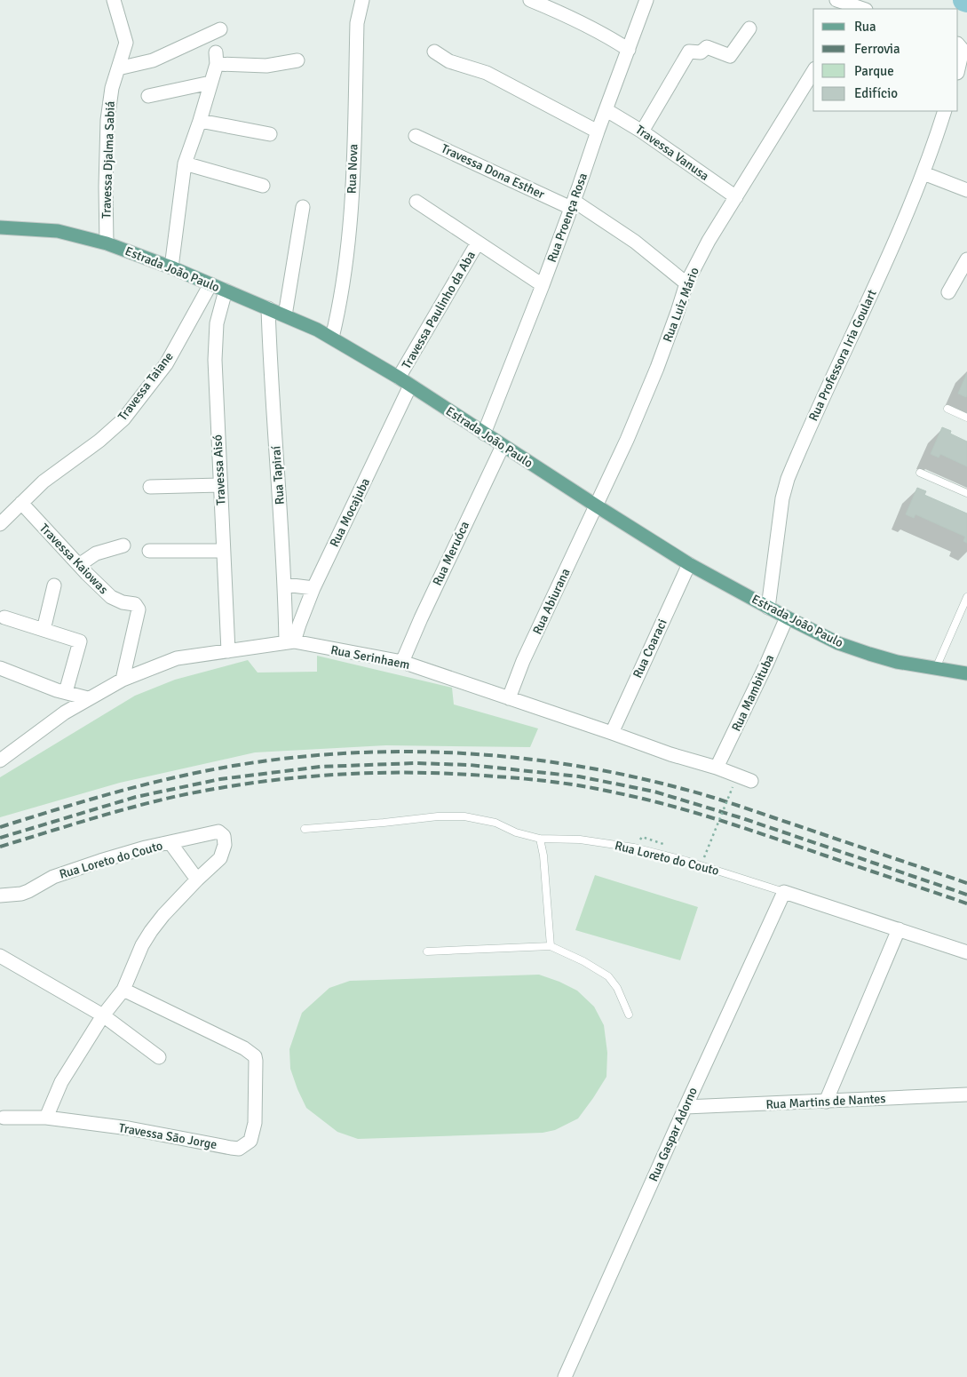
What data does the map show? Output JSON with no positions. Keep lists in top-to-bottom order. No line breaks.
{"streets":{"main road":["Estrada João Paulo"],"street":["Travessa Vanusa","Travessa Djalma Sabiá","Rua Nova","Travessa Dona Esther","Rua Proença Rosa","Rua Luiz Mário","Travessa Paulinho da Aba","Rua Professora Iria Goulart","Travessa Taiane","Travessa Aisó","Rua Tapiraí","Rua Mocajuba","Rua Meruóca","Travessa Kaiowas","Rua Abiurana","Rua Coaraci","Rua Serinhaem","Rua Mambituba","Rua Loreto do Couto","Rua Martins de Nantes","Rua Gaspar Adorno","Travessa Sāo Jorge"]},"crossings":[["Travessa Vanusa","Rua Proença Rosa"],["Travessa Vanusa","Rua Luiz Mário"],["Travessa Djalma Sabiá","Estrada João Paulo"],["Rua Nova","Estrada João Paulo"],["Travessa Dona Esther","Rua Proença Rosa"],["Travessa Dona Esther","Rua Luiz Mário"],["Rua Proença Rosa","Estrada João Paulo"],["Estrada João Paulo","Rua Luiz Mário"],["Estrada João Paulo","Travessa Paulinho da Aba"],["Estrada João Paulo","Rua Professora Iria Goulart"],["Estrada João Paulo","Travessa Taiane"],["Estrada João Paulo","Travessa Aisó"],["Estrada João Paulo","Rua Tapiraí"],["Estrada João Paulo","Rua Mocajuba"],["Estrada João Paulo","Rua Meruóca"],["Estrada João Paulo","Rua Abiurana"],["Estrada João Paulo","Rua Coaraci"],["Estrada João Paulo","Rua Mambituba"],["Rua Luiz Mário","Rua Abiurana"],["Travessa Taiane","Travessa Kaiowas"],["Travessa Aisó","Rua Serinhaem"],["Rua Tapiraí","Rua Mocajuba"],["Rua Tapiraí","Rua Serinhaem"],["Rua Mocajuba","Rua Serinhaem"],["Rua Meruóca","Rua Serinhaem"],["Travessa Kaiowas","Rua Serinhaem"],["Rua Abiurana","Rua Serinhaem"],["Rua Coaraci","Rua Serinhaem"],["Rua Serinhaem","Rua Mambituba"],["Rua Loreto do Couto","Rua Gaspar Adorno"],["Rua Martins de Nantes","Rua Gaspar Adorno"]],"legend":["Rua","Ferrovia","Parque","Edifício"]}
